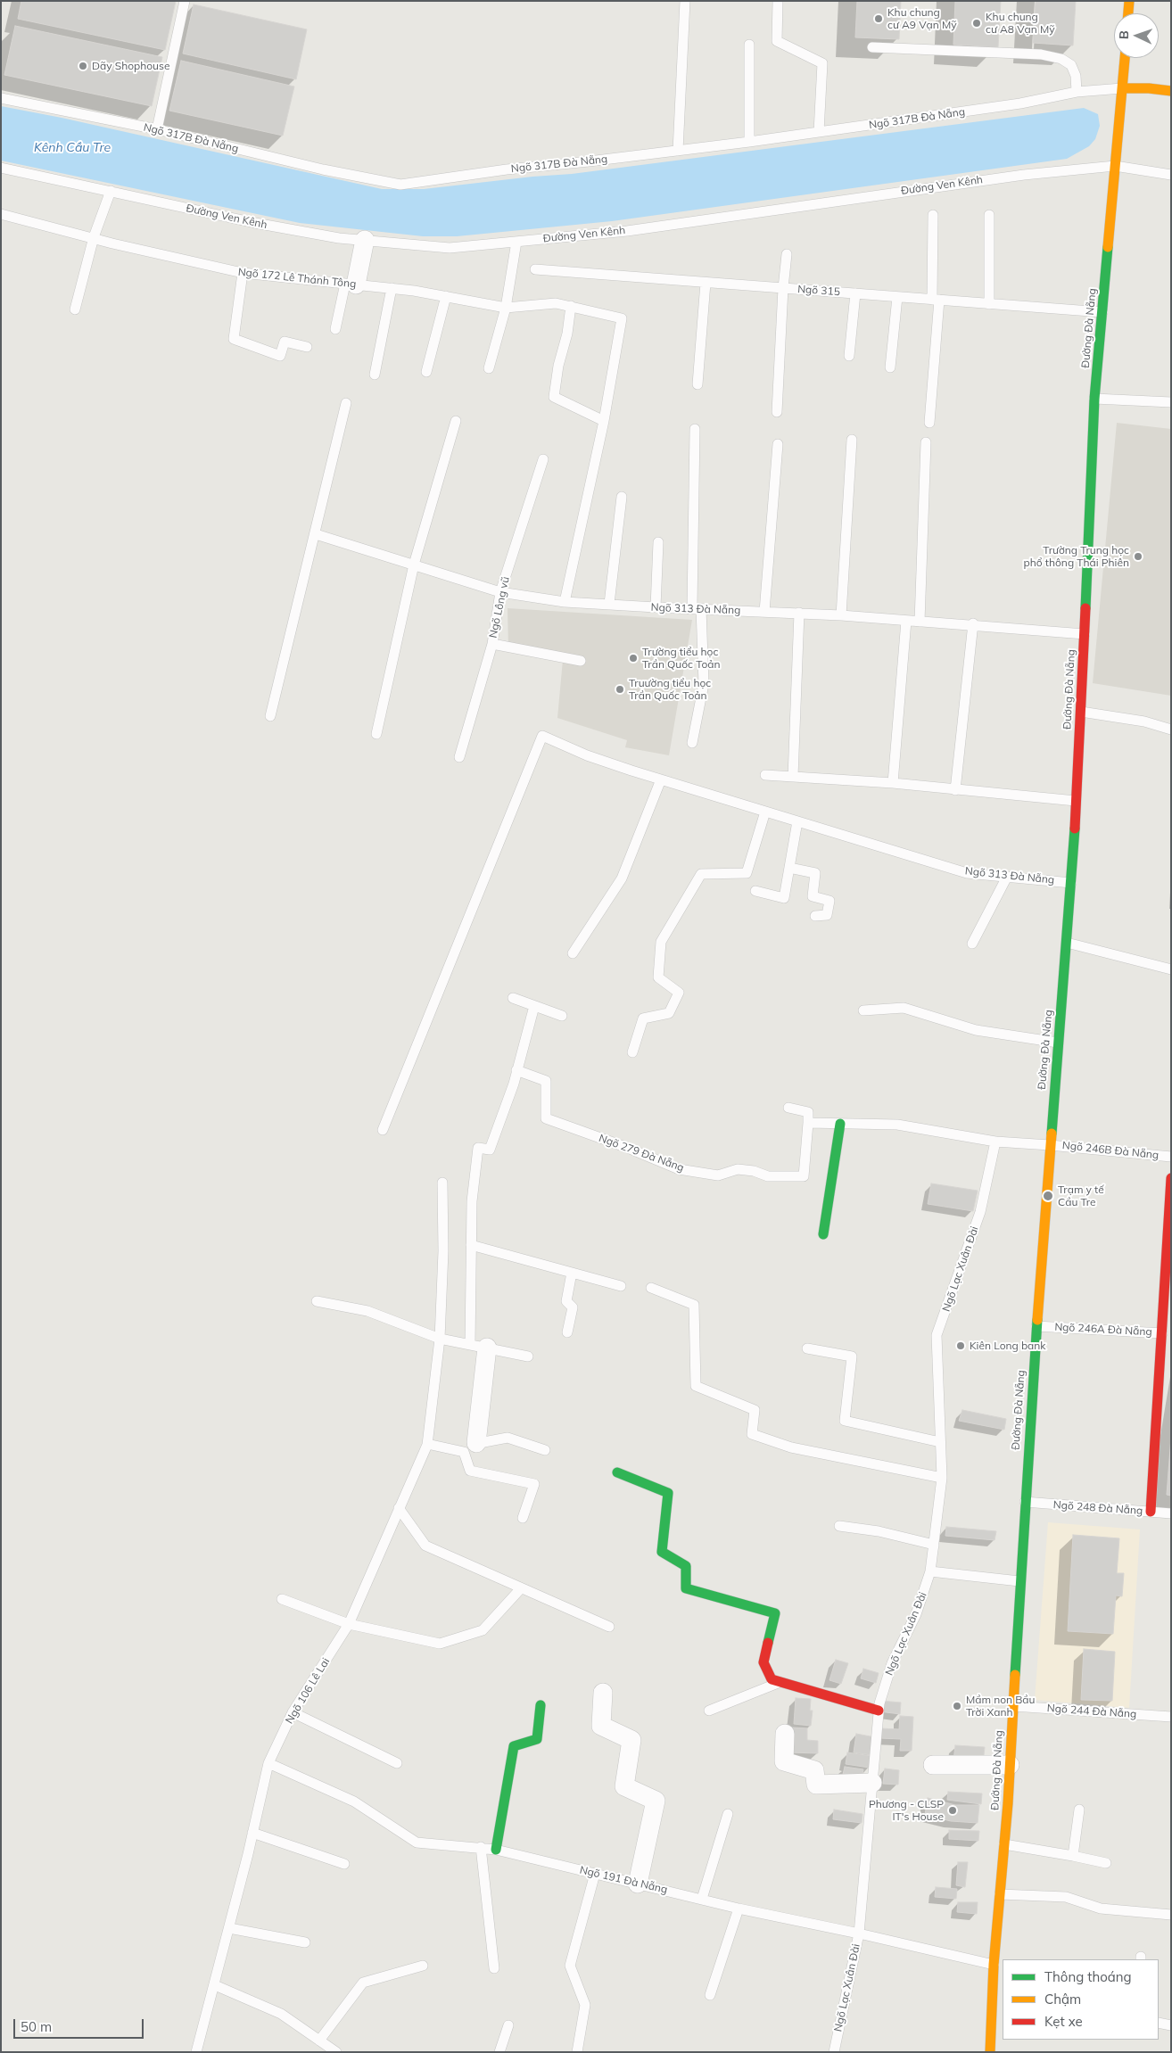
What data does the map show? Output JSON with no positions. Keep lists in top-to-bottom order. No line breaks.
{"streets":{"main road":["Đường Đà Nẵng"],"lane":["Ngõ 317B Đà Nẵng","Đường Ven Kênh","Ngõ 172 Lê Thánh Tông","Ngõ 315","Ngõ Lông vũ","Ngõ 313 Đà Nẵng","Ngõ 246B Đà Nẵng","Ngõ 279 Đà Nẵng","Ngõ Lạc Xuân Đài","Ngõ 246A Đà Nẵng","Ngõ 248 Đà Nẵng","Ngõ 106 Lê Lai","Ngõ 244 Đà Nẵng","Ngõ 191 Đà Nẵng"]},"crossings":[["Ngõ 317B Đà Nẵng","Đường Đà Nẵng"],["Đường Ven Kênh","Đường Đà Nẵng"],["Ngõ 315","Đường Đà Nẵng"],["Đường Đà Nẵng","Ngõ 313 Đà Nẵng"],["Đường Đà Nẵng","Ngõ 246B Đà Nẵng"],["Đường Đà Nẵng","Ngõ 246A Đà Nẵng"],["Đường Đà Nẵng","Ngõ 248 Đà Nẵng"],["Đường Đà Nẵng","Ngõ 244 Đà Nẵng"],["Đường Đà Nẵng","Ngõ 191 Đà Nẵng"],["Ngõ Lông vũ","Ngõ 313 Đà Nẵng"],["Ngõ Lạc Xuân Đài","Ngõ 191 Đà Nẵng"],["Ngõ 106 Lê Lai","Ngõ 191 Đà Nẵng"]],"water":["Kênh Cầu Tre"],"places":["Khu chung cư A9 Vạn Mỹ","Khu chung cư A8 Vạn Mỹ","Dãy Shophouse","Trường Trung học phổ thông Thái Phiên","Trường tiểu học Trần Quốc Toản","Truường tiểu học Trần Quốc Toản","Trạm y tế Cầu Tre","Kiên Long bank","Mầm non Bầu Trời Xanh","Phương - CLSP IT's House"],"legend":["Thông thoáng","Chậm","Kẹt xe"],"scale_bar":"50 m","north":"left"}
